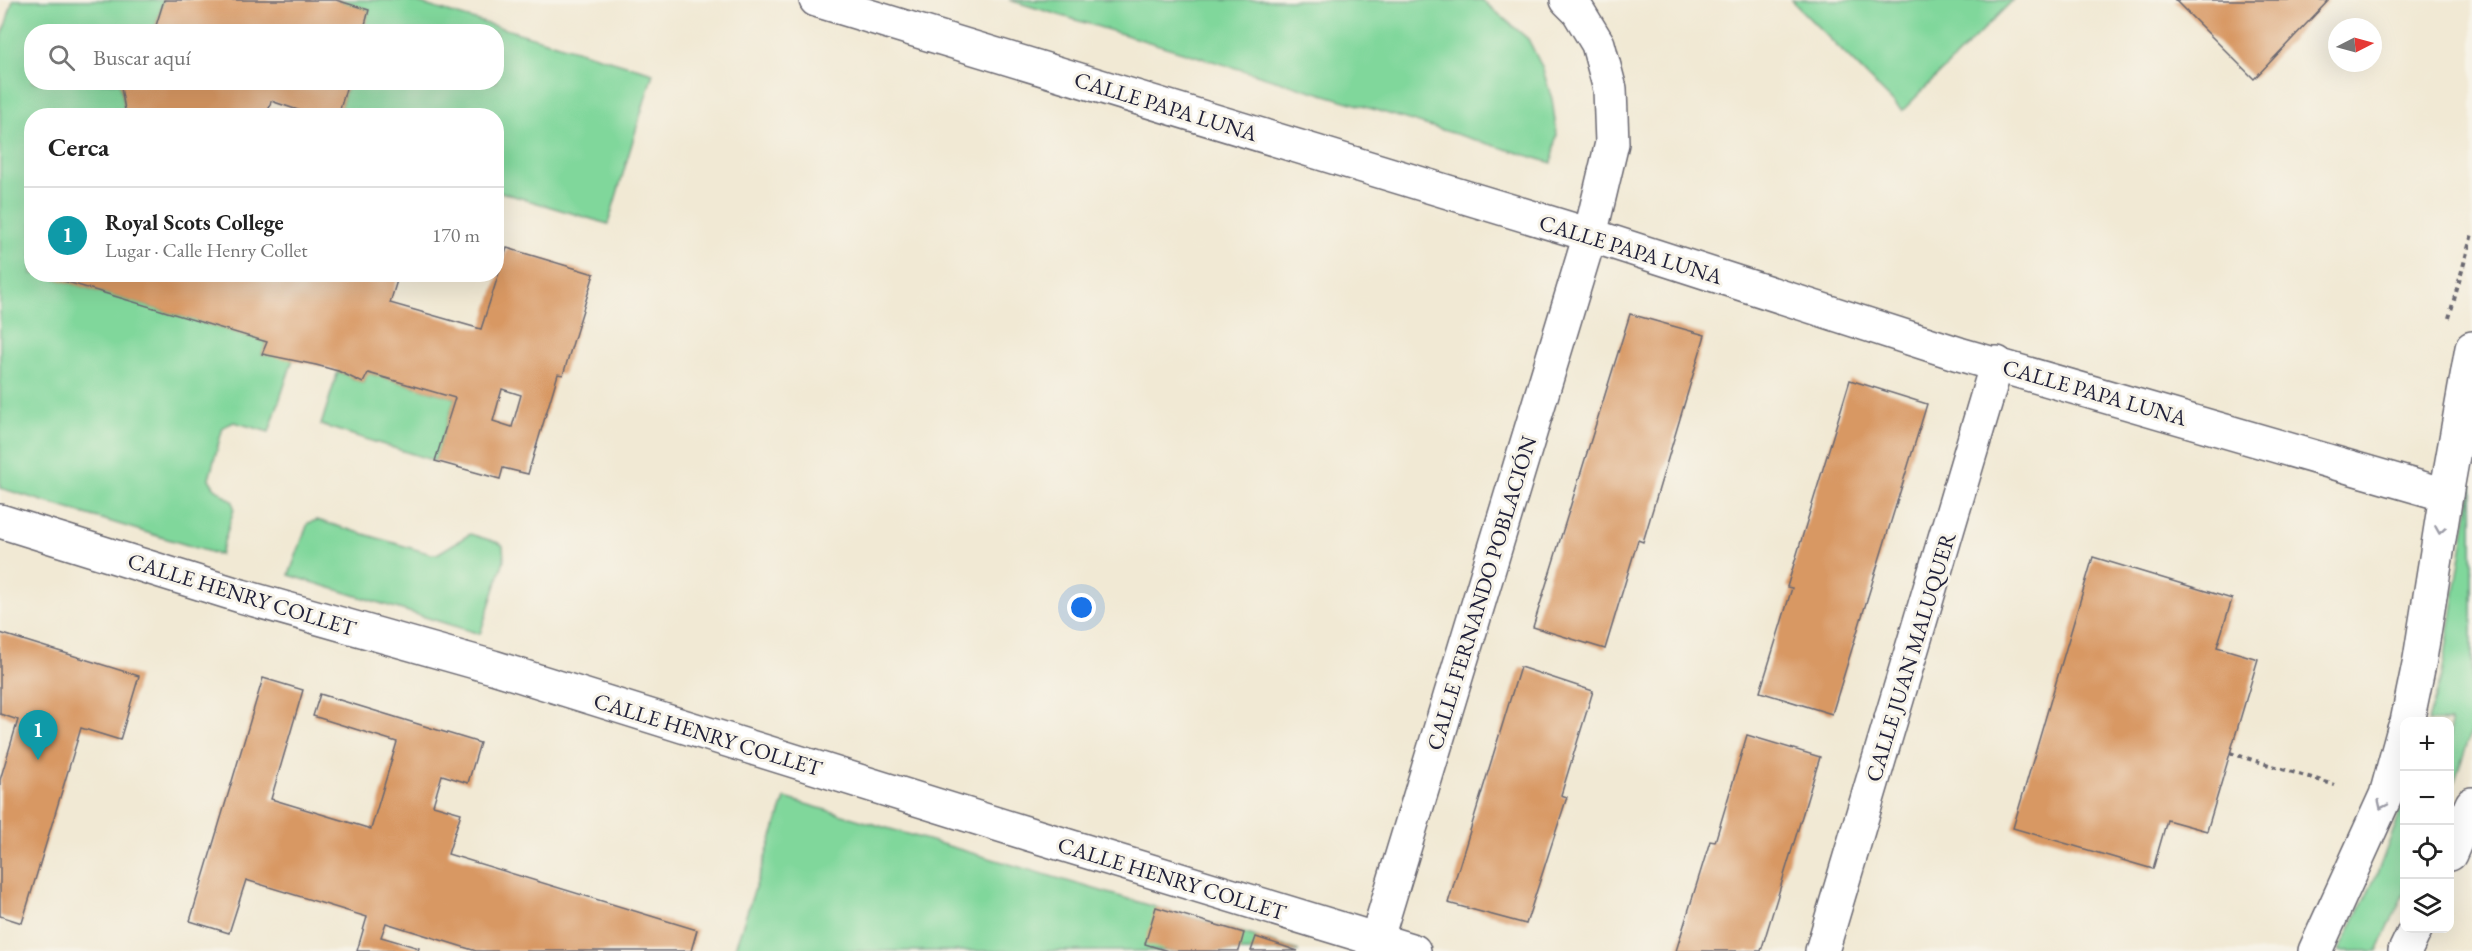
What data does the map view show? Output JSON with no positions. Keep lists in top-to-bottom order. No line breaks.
{"streets":{"street":["CALLE PAPA LUNA","CALLE FERNANDO POBLACIÓN","CALLE HENRY COLLET","CALLE JUAN MALUQUER"]},"crossings":[["CALLE PAPA LUNA","CALLE FERNANDO POBLACIÓN"],["CALLE PAPA LUNA","CALLE JUAN MALUQUER"],["CALLE FERNANDO POBLACIÓN","CALLE HENRY COLLET"]],"north":"right","page":{"search":"Buscar aquí","heading":"Cerca","list":[{"mark":"1","name":"Royal Scots College","note":"Lugar · Calle Henry Collet","value":"170 m"}],"pins":"1","map_buttons":["+","−"]}}
